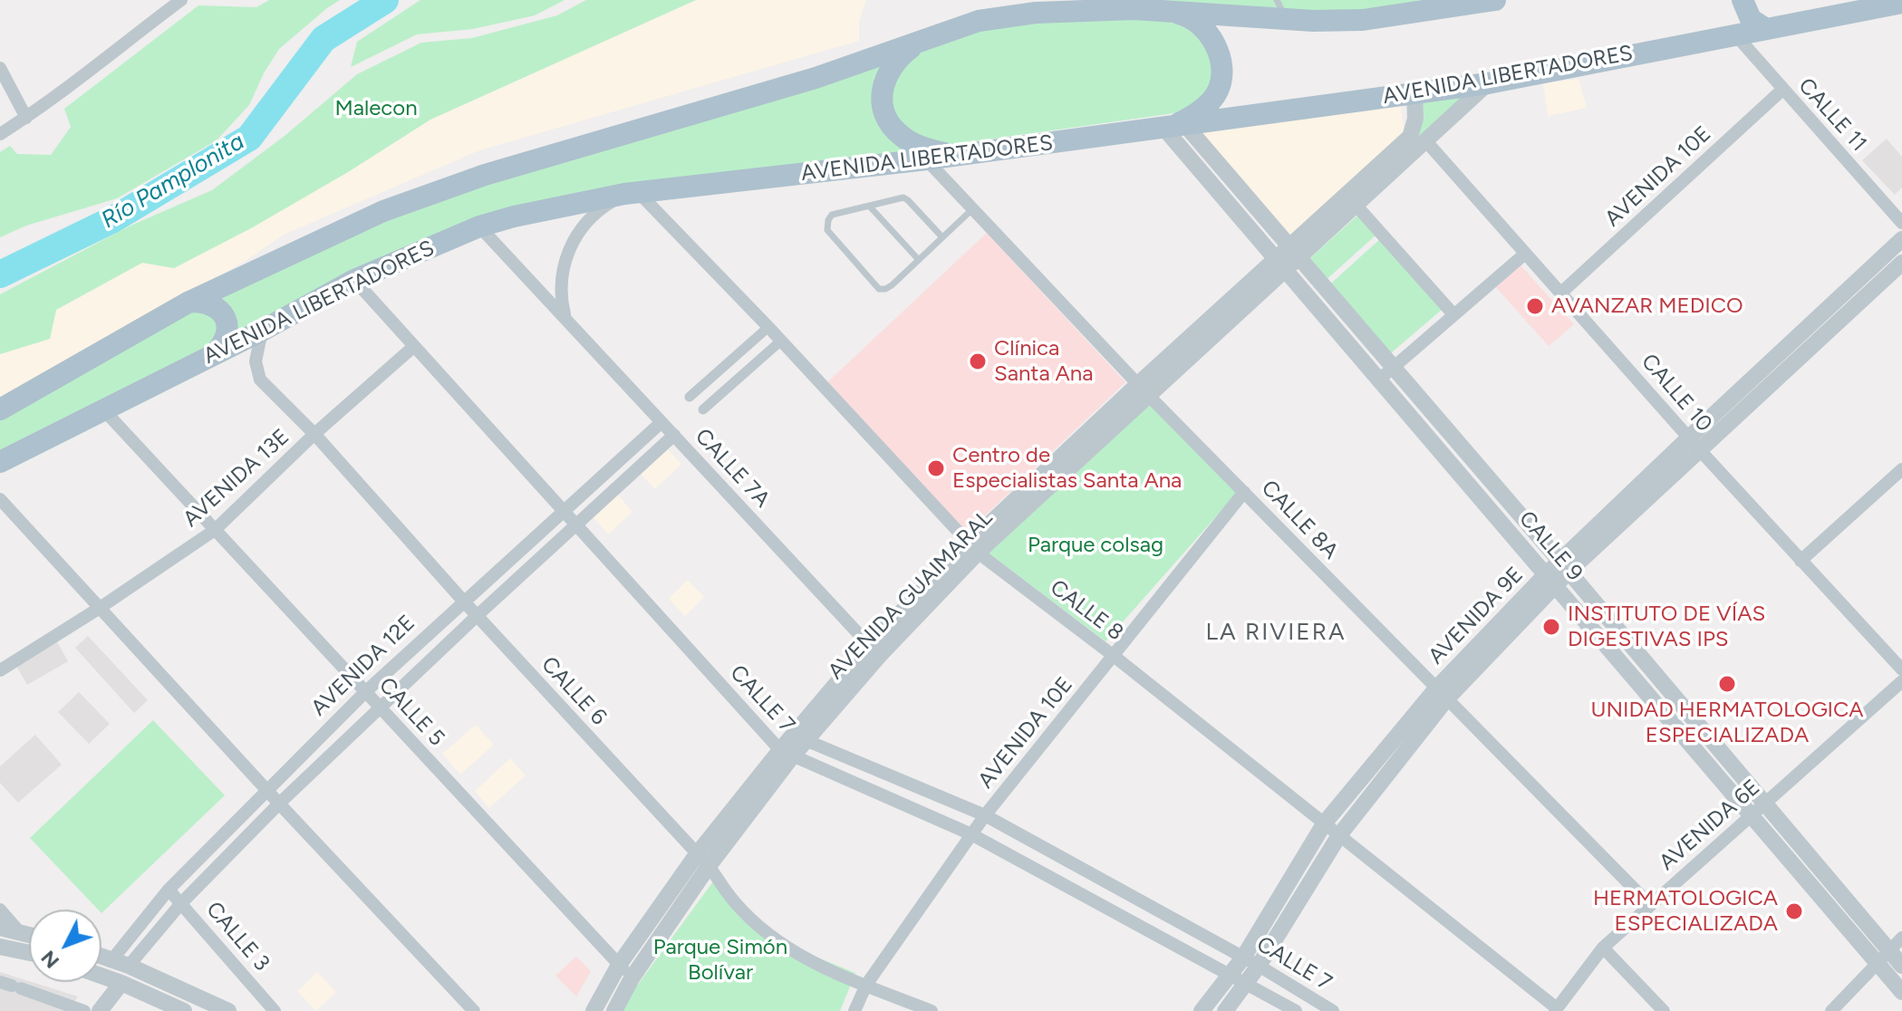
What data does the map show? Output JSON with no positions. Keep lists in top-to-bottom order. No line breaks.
{"streets":{"main road":["AVENIDA LIBERTADORES"],"street":["CALLE 11","AVENIDA 10E","CALLE 10","CALLE 7A","AVENIDA 13E","CALLE 8A","CALLE 9","AVENIDA GUAIMARAL","CALLE 8","AVENIDA 9E","AVENIDA 12E","CALLE 6","CALLE 7","CALLE 5","AVENIDA 6E","CALLE 3"]},"crossings":[["AVENIDA LIBERTADORES","CALLE 11"],["AVENIDA LIBERTADORES","CALLE 7A"],["AVENIDA LIBERTADORES","CALLE 8A"],["AVENIDA LIBERTADORES","CALLE 9"],["AVENIDA LIBERTADORES","AVENIDA GUAIMARAL"],["AVENIDA LIBERTADORES","CALLE 8"],["AVENIDA LIBERTADORES","CALLE 6"],["AVENIDA LIBERTADORES","CALLE 7"],["AVENIDA LIBERTADORES","CALLE 5"],["CALLE 11","AVENIDA 10E"],["AVENIDA 10E","CALLE 10"],["AVENIDA 10E","CALLE 8A"],["AVENIDA 10E","CALLE 8"],["AVENIDA 10E","CALLE 6"],["AVENIDA 10E","CALLE 7"],["CALLE 10","AVENIDA GUAIMARAL"],["CALLE 10","AVENIDA 9E"],["CALLE 7A","AVENIDA GUAIMARAL"],["CALLE 7A","AVENIDA 12E"],["AVENIDA 13E","CALLE 6"],["AVENIDA 13E","CALLE 7"],["AVENIDA 13E","CALLE 5"],["CALLE 8A","AVENIDA GUAIMARAL"],["CALLE 8A","AVENIDA 9E"],["CALLE 8A","AVENIDA 6E"],["CALLE 9","AVENIDA GUAIMARAL"],["CALLE 9","AVENIDA 9E"],["CALLE 9","AVENIDA 6E"],["AVENIDA GUAIMARAL","CALLE 8"],["AVENIDA GUAIMARAL","CALLE 6"],["AVENIDA GUAIMARAL","CALLE 7"],["AVENIDA GUAIMARAL","CALLE 5"],["CALLE 8","AVENIDA 9E"],["CALLE 8","AVENIDA 6E"],["AVENIDA 9E","CALLE 7"],["AVENIDA 12E","CALLE 6"],["AVENIDA 12E","CALLE 7"],["AVENIDA 12E","CALLE 5"],["AVENIDA 12E","CALLE 3"]],"districts":["LA RIVIERA"],"water":["Río Pamplonita"],"parks":["Malecon","Parque colsag","Parque Simón Bolívar"],"places":["AVANZAR MEDICO","Clínica Santa Ana","Centro de Especialistas Santa Ana","INSTITUTO DE VÍAS DIGESTIVAS IPS","UNIDAD HERMATOLOGICA ESPECIALIZADA","HERMATOLOGICA ESPECIALIZADA"],"north":"bottom left"}
